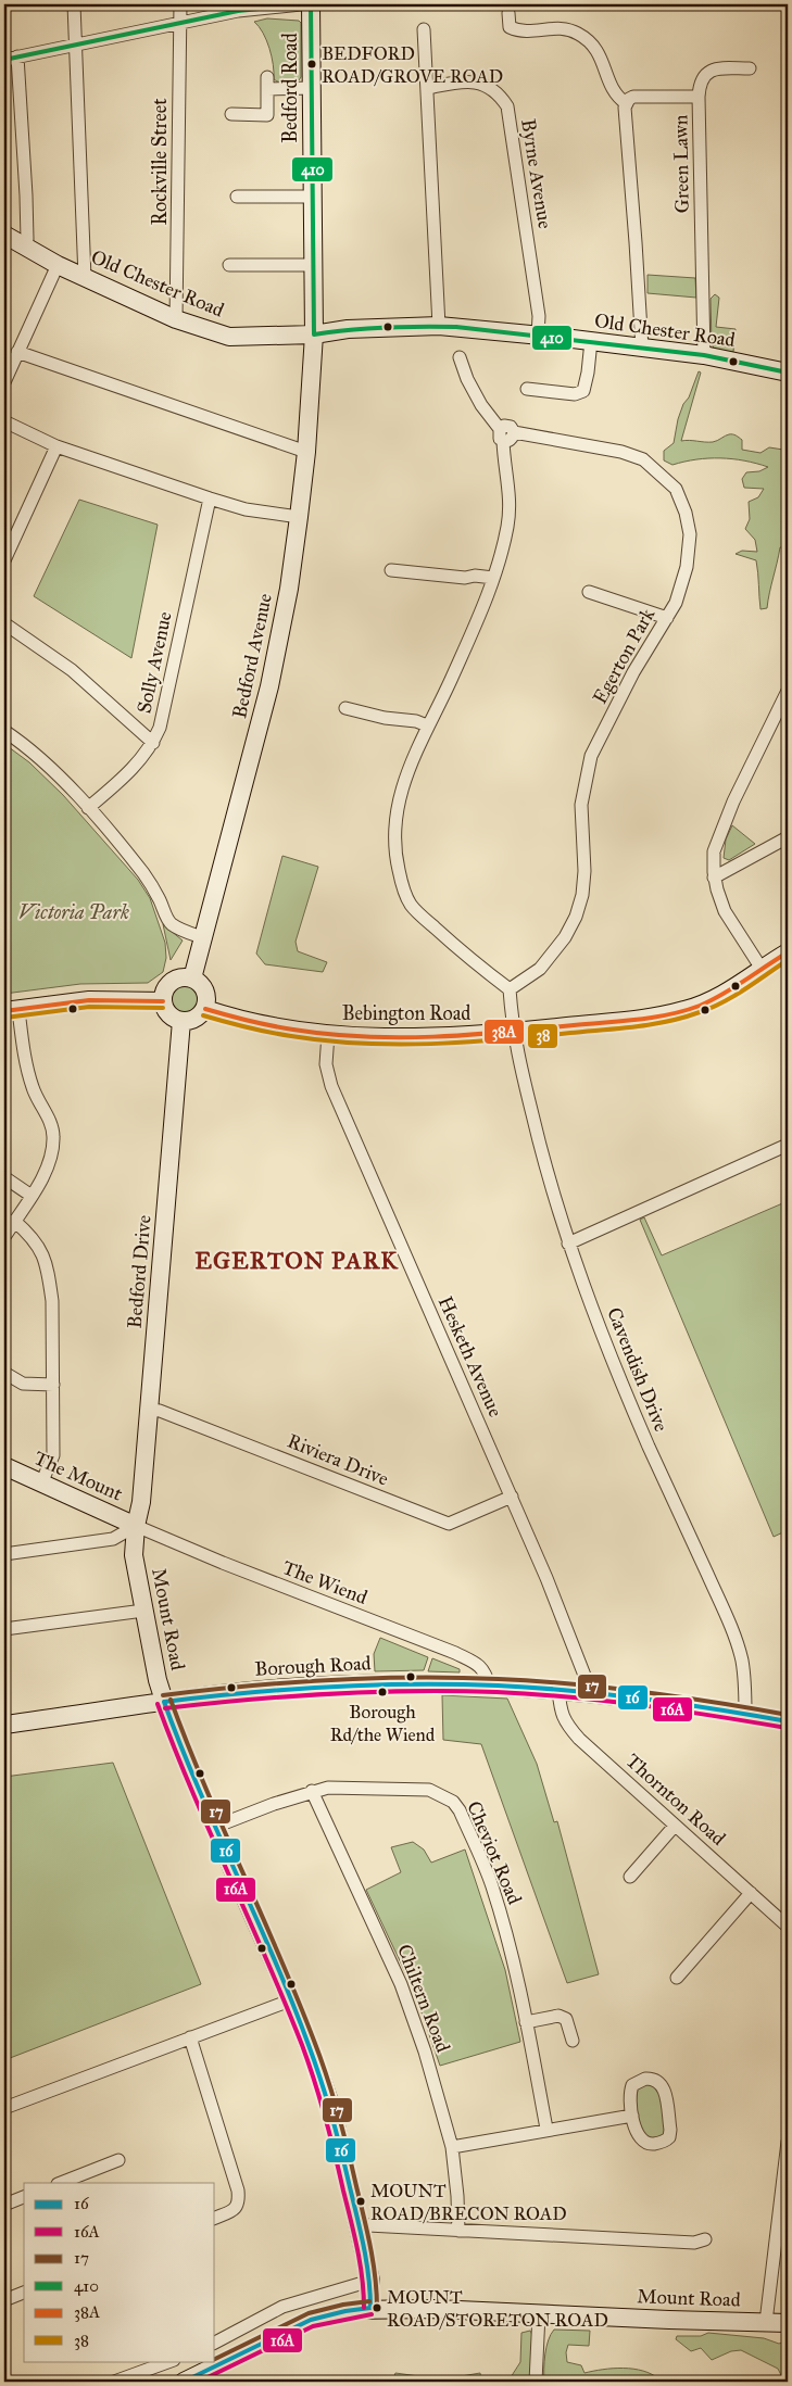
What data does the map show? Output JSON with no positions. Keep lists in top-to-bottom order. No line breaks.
{"streets":{"main road":["Bedford Road","Old Chester Road","Bedford Avenue","Bebington Road","Bedford Drive","The Mount","Mount Road","Borough Road"],"street":["Rockville Street","Green Lawn","Byrne Avenue","Egerton Park","Solly Avenue","Hesketh Avenue","Cavendish Drive","Riviera Drive","The Wiend","Thornton Road","Cheviot Road","Chiltern Road"]},"crossings":[["Bedford Road","Old Chester Road"],["Bedford Road","Bedford Avenue"],["Rockville Street","Old Chester Road"],["Green Lawn","Old Chester Road"],["Byrne Avenue","Old Chester Road"],["Old Chester Road","Bedford Avenue"],["Bedford Avenue","Bebington Road"],["Bedford Avenue","Bedford Drive"],["Bebington Road","Bedford Drive"],["Bebington Road","Hesketh Avenue"],["Bebington Road","Cavendish Drive"],["Bedford Drive","Riviera Drive"],["Bedford Drive","The Mount"],["Bedford Drive","The Wiend"],["Bedford Drive","Mount Road"],["Hesketh Avenue","Riviera Drive"],["Hesketh Avenue","Borough Road"],["Cavendish Drive","Borough Road"],["The Mount","The Wiend"],["The Mount","Mount Road"],["The Wiend","Mount Road"],["The Wiend","Borough Road"],["Mount Road","Borough Road"],["Mount Road","Cheviot Road"],["Borough Road","Thornton Road"],["Cheviot Road","Chiltern Road"]],"districts":["EGERTON PARK"],"parks":["Victoria Park"],"places":["BEDFORD ROAD/GROVE ROAD","Borough Rd/the Wiend","MOUNT ROAD/BRECON ROAD","MOUNT ROAD/STORETON ROAD"],"lines":["transit line 410","transit line 38A","transit line 38","transit line 17","transit line 16","transit line 16A"],"legend":["16","16A","17","410","38A","38"]}
